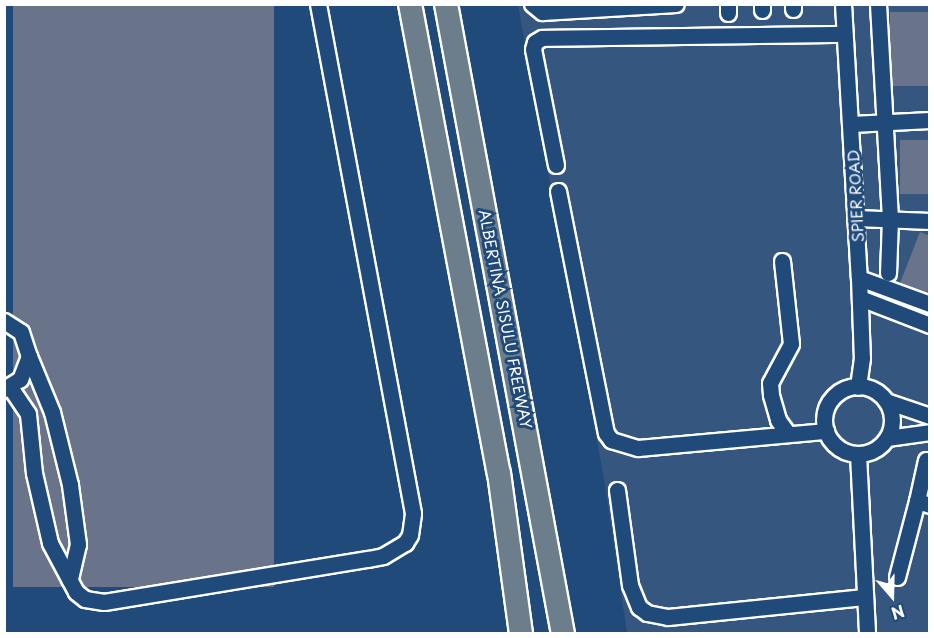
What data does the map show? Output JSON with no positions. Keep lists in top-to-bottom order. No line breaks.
{"streets":{"highway":["ALBERTINA SISULU FREEWAY"],"street":["SPIER ROAD"]},"north":"bottom"}
